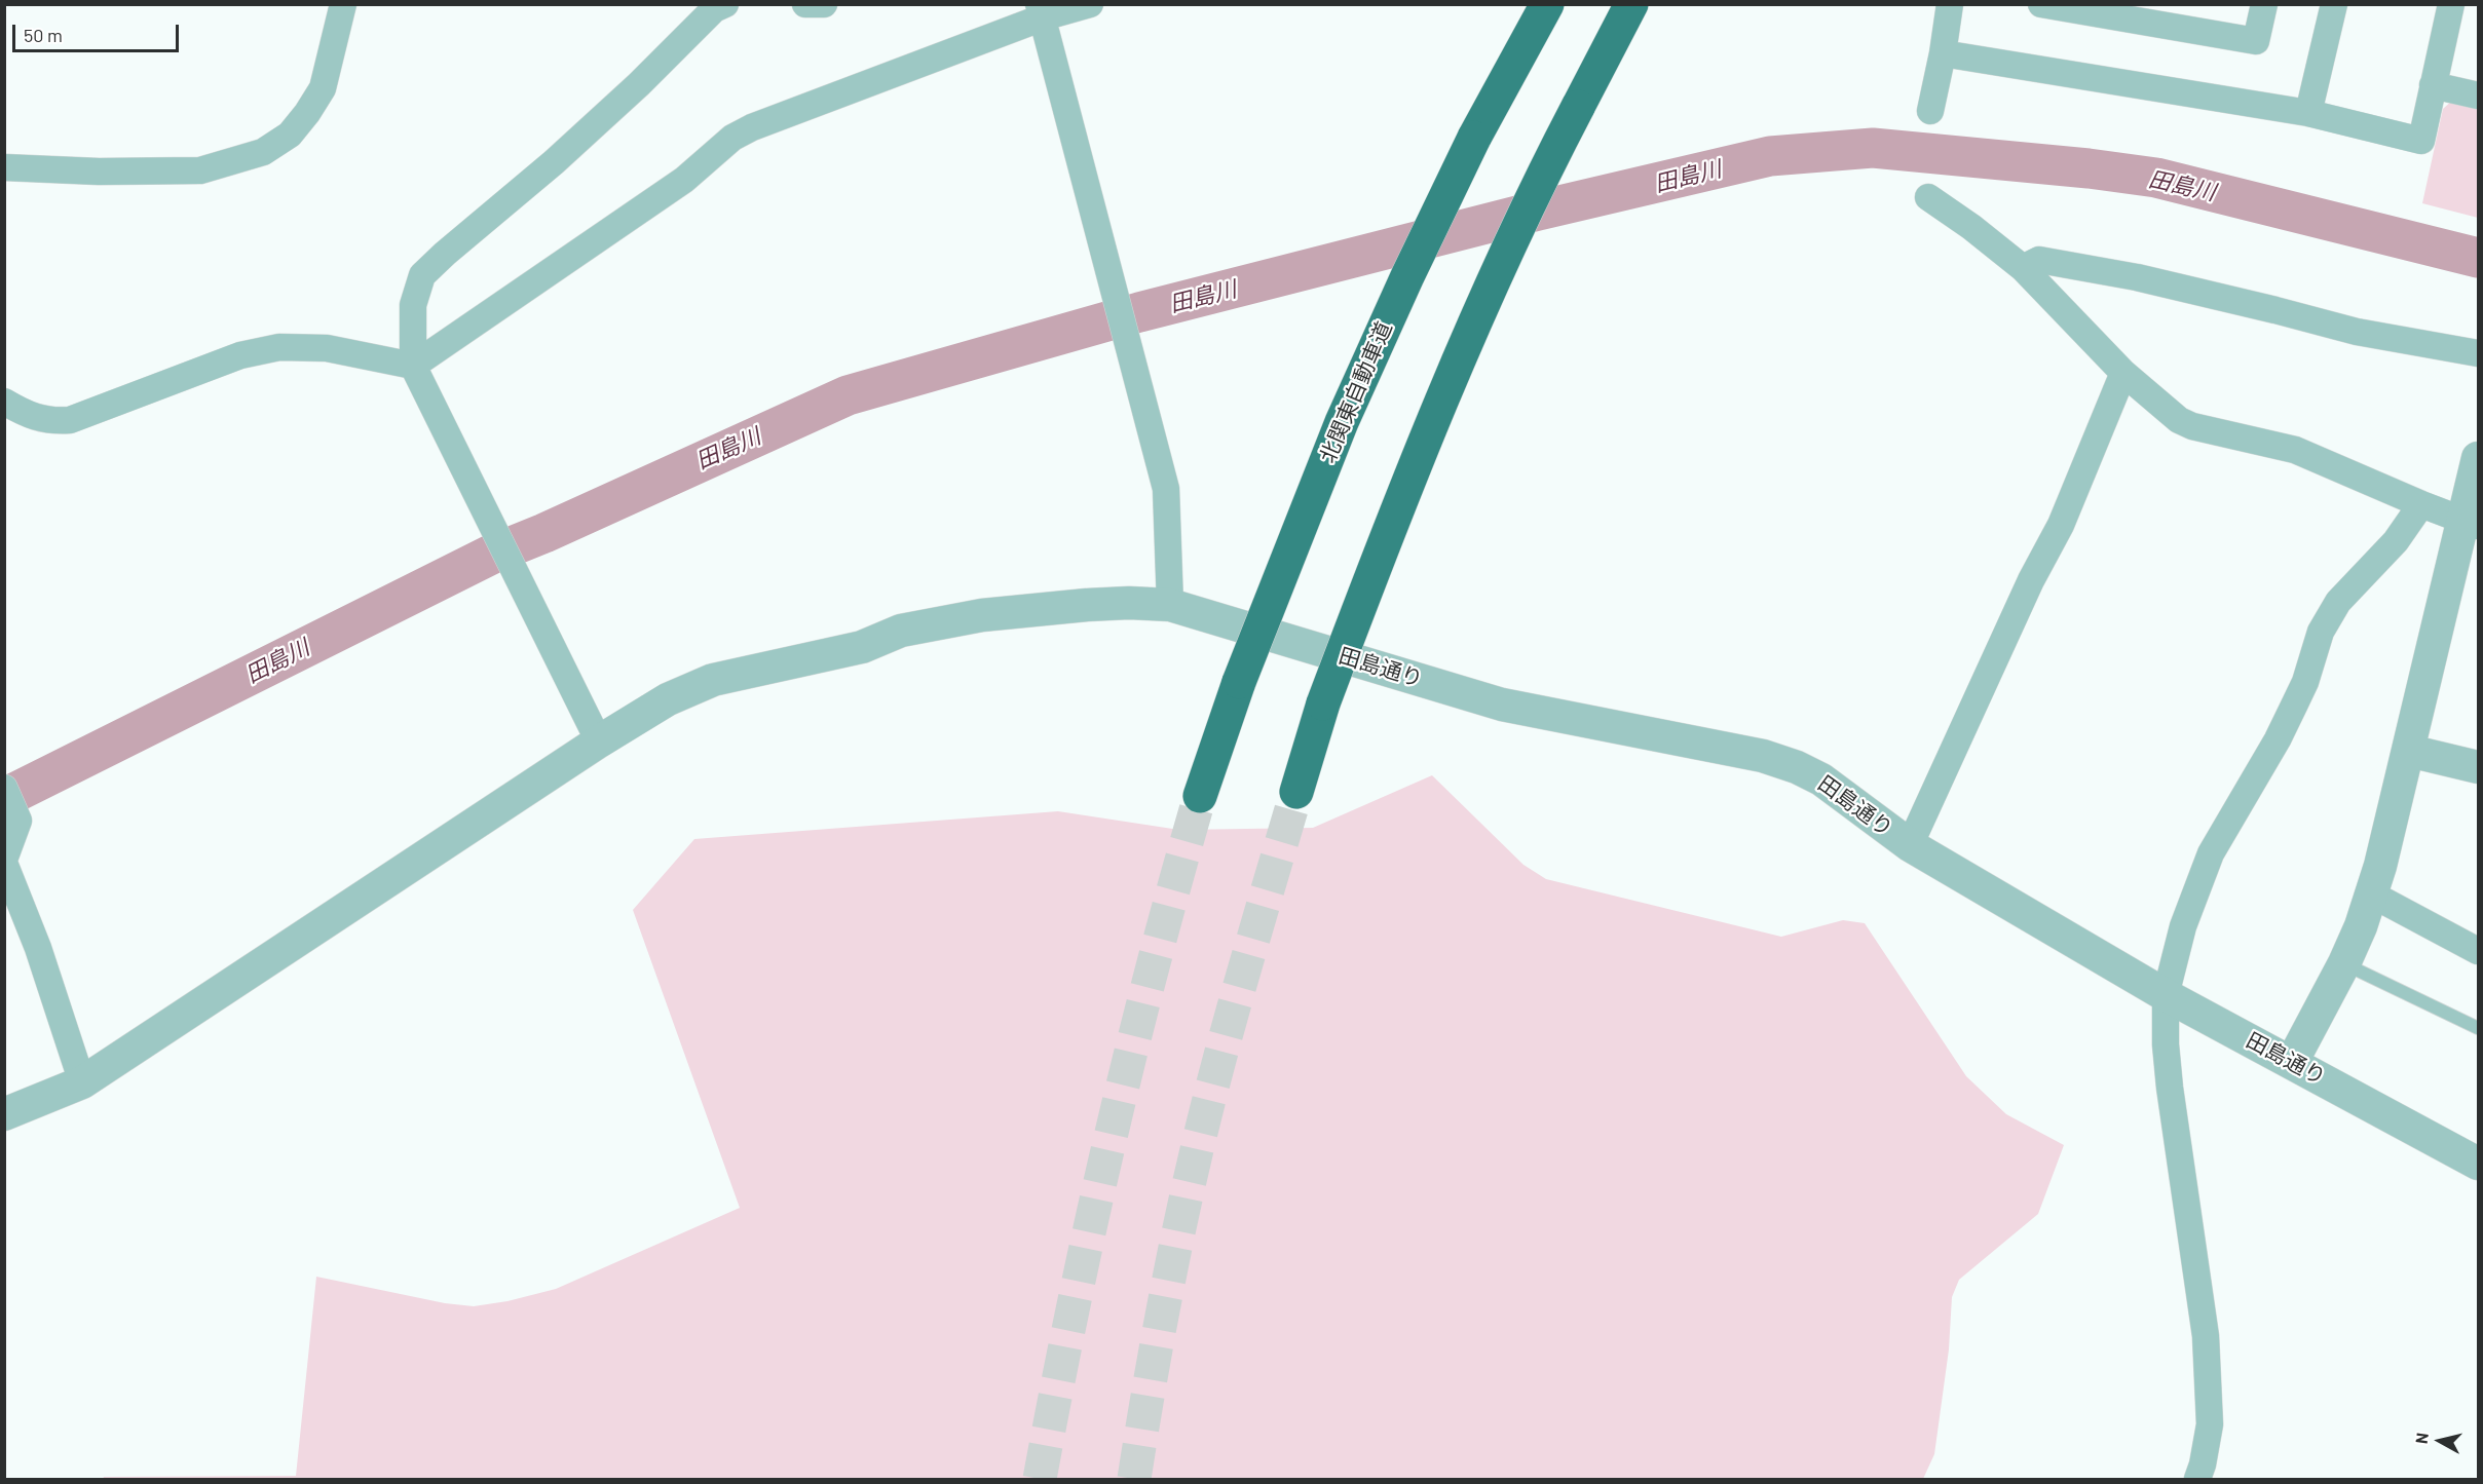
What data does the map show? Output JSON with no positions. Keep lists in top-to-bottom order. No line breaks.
{"streets":{"highway":["北関東自動車道"],"street":["田島通り"]},"water":["田島川"],"scale_bar":"50 m","north":"left"}
